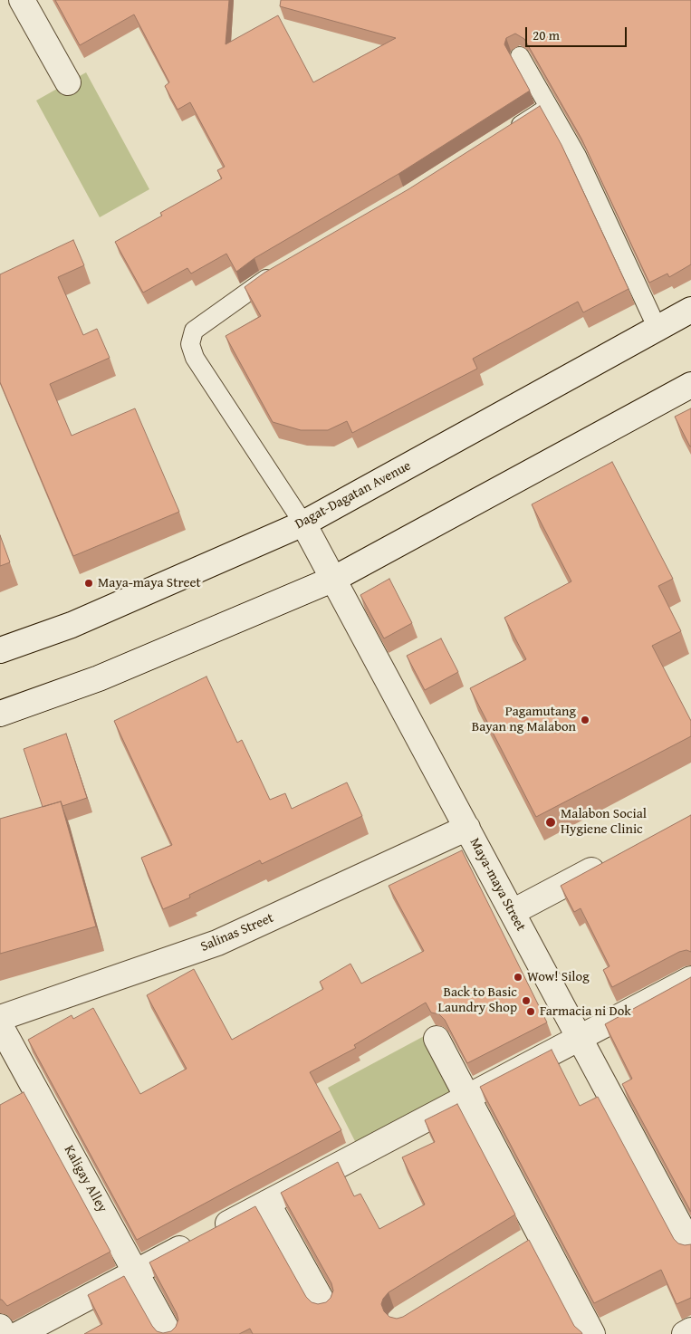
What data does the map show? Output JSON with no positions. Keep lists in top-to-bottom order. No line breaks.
{"streets":{"street":["Dagat-Dagatan Avenue","Maya-maya Street","Salinas Street","Kaligay Alley"]},"crossings":[["Dagat-Dagatan Avenue","Maya-maya Street"],["Maya-maya Street","Salinas Street"]],"places":["Maya-maya Street","Pagamutang Bayan ng Malabon","Malabon Social Hygiene Clinic","Wow! Silog","Back to Basic Laundry Shop","Farmacia ni Dok"],"scale_bar":"20 m"}
